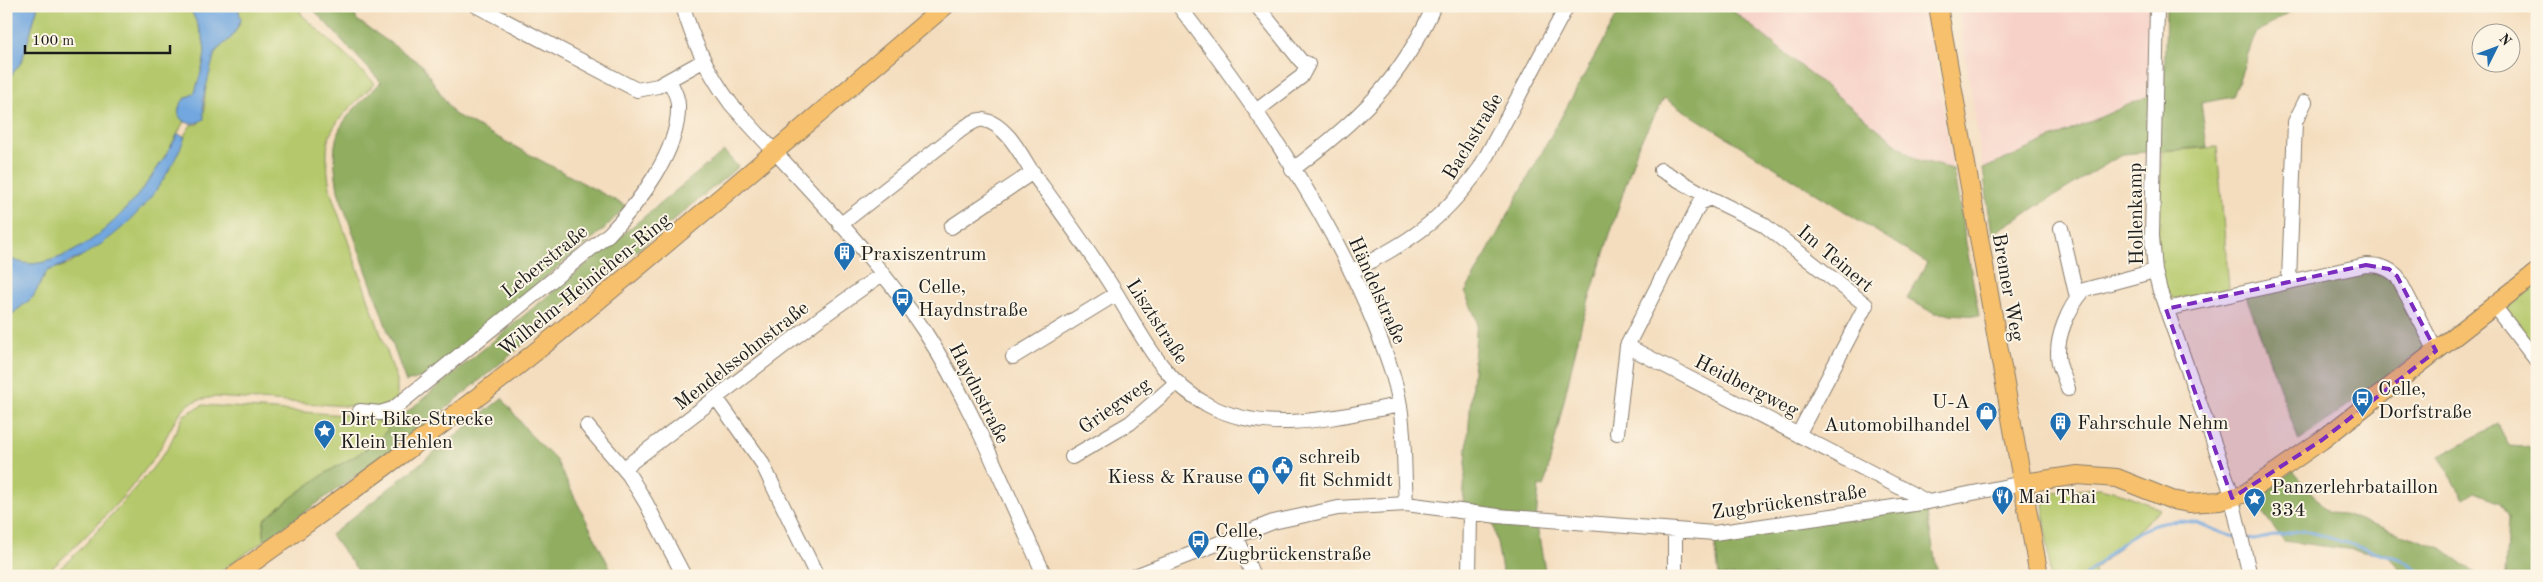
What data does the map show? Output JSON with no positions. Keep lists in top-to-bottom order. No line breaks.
{"streets":{"main road":["Wilhelm-Heinichen-Ring","Bremer Weg"],"street":["Bachstraße","Hollenkamp","Im Teinert","Leberstraße","Händelstraße","Lisztstraße","Mendelssohnstraße","Heidbergweg","Haydnstraße","Griegweg","Zugbrückenstraße"]},"crossings":[["Bachstraße","Händelstraße"],["Im Teinert","Heidbergweg"],["Wilhelm-Heinichen-Ring","Haydnstraße"],["Bremer Weg","Zugbrückenstraße"],["Händelstraße","Lisztstraße"],["Händelstraße","Zugbrückenstraße"],["Lisztstraße","Haydnstraße"],["Lisztstraße","Griegweg"],["Mendelssohnstraße","Haydnstraße"],["Heidbergweg","Zugbrückenstraße"]],"places":{"building":["Praxiszentrum","Fahrschule Nehm"],"bus stop":["Celle, Haydnstraße","Celle, Dorfstraße","Celle, Zugbrückenstraße"],"shop":["U-A Automobilhandel","Kiess & Krause"],"place":["Dirt Bike-Strecke Klein Hehlen","Panzerlehrbataillon 334"],"public building":["schreib fit Schmidt"],"restaurant":["Mai Thai"]},"scale_bar":"100 m","north":"top right"}
